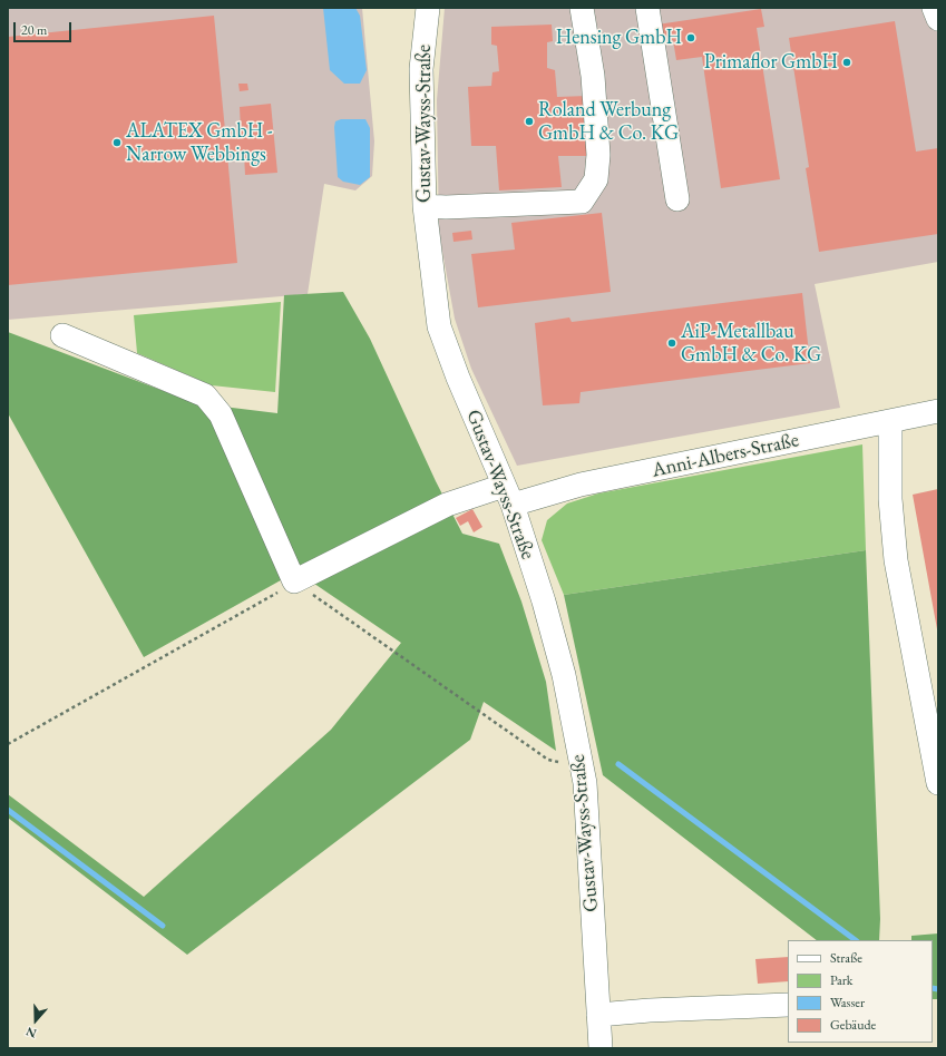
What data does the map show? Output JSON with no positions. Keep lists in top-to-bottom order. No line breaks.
{"streets":{"street":["Gustav-Wayss-Straße","Anni-Albers-Straße"]},"crossings":[["Gustav-Wayss-Straße","Anni-Albers-Straße"]],"places":["Hensing GmbH","Primaflor GmbH","Roland Werbung GmbH & Co. KG","ALATEX GmbH - Narrow Webbings","AiP-Metallbau GmbH & Co. KG"],"legend":["Straße","Park","Wasser","Gebäude"],"scale_bar":"20 m","north":"bottom"}
